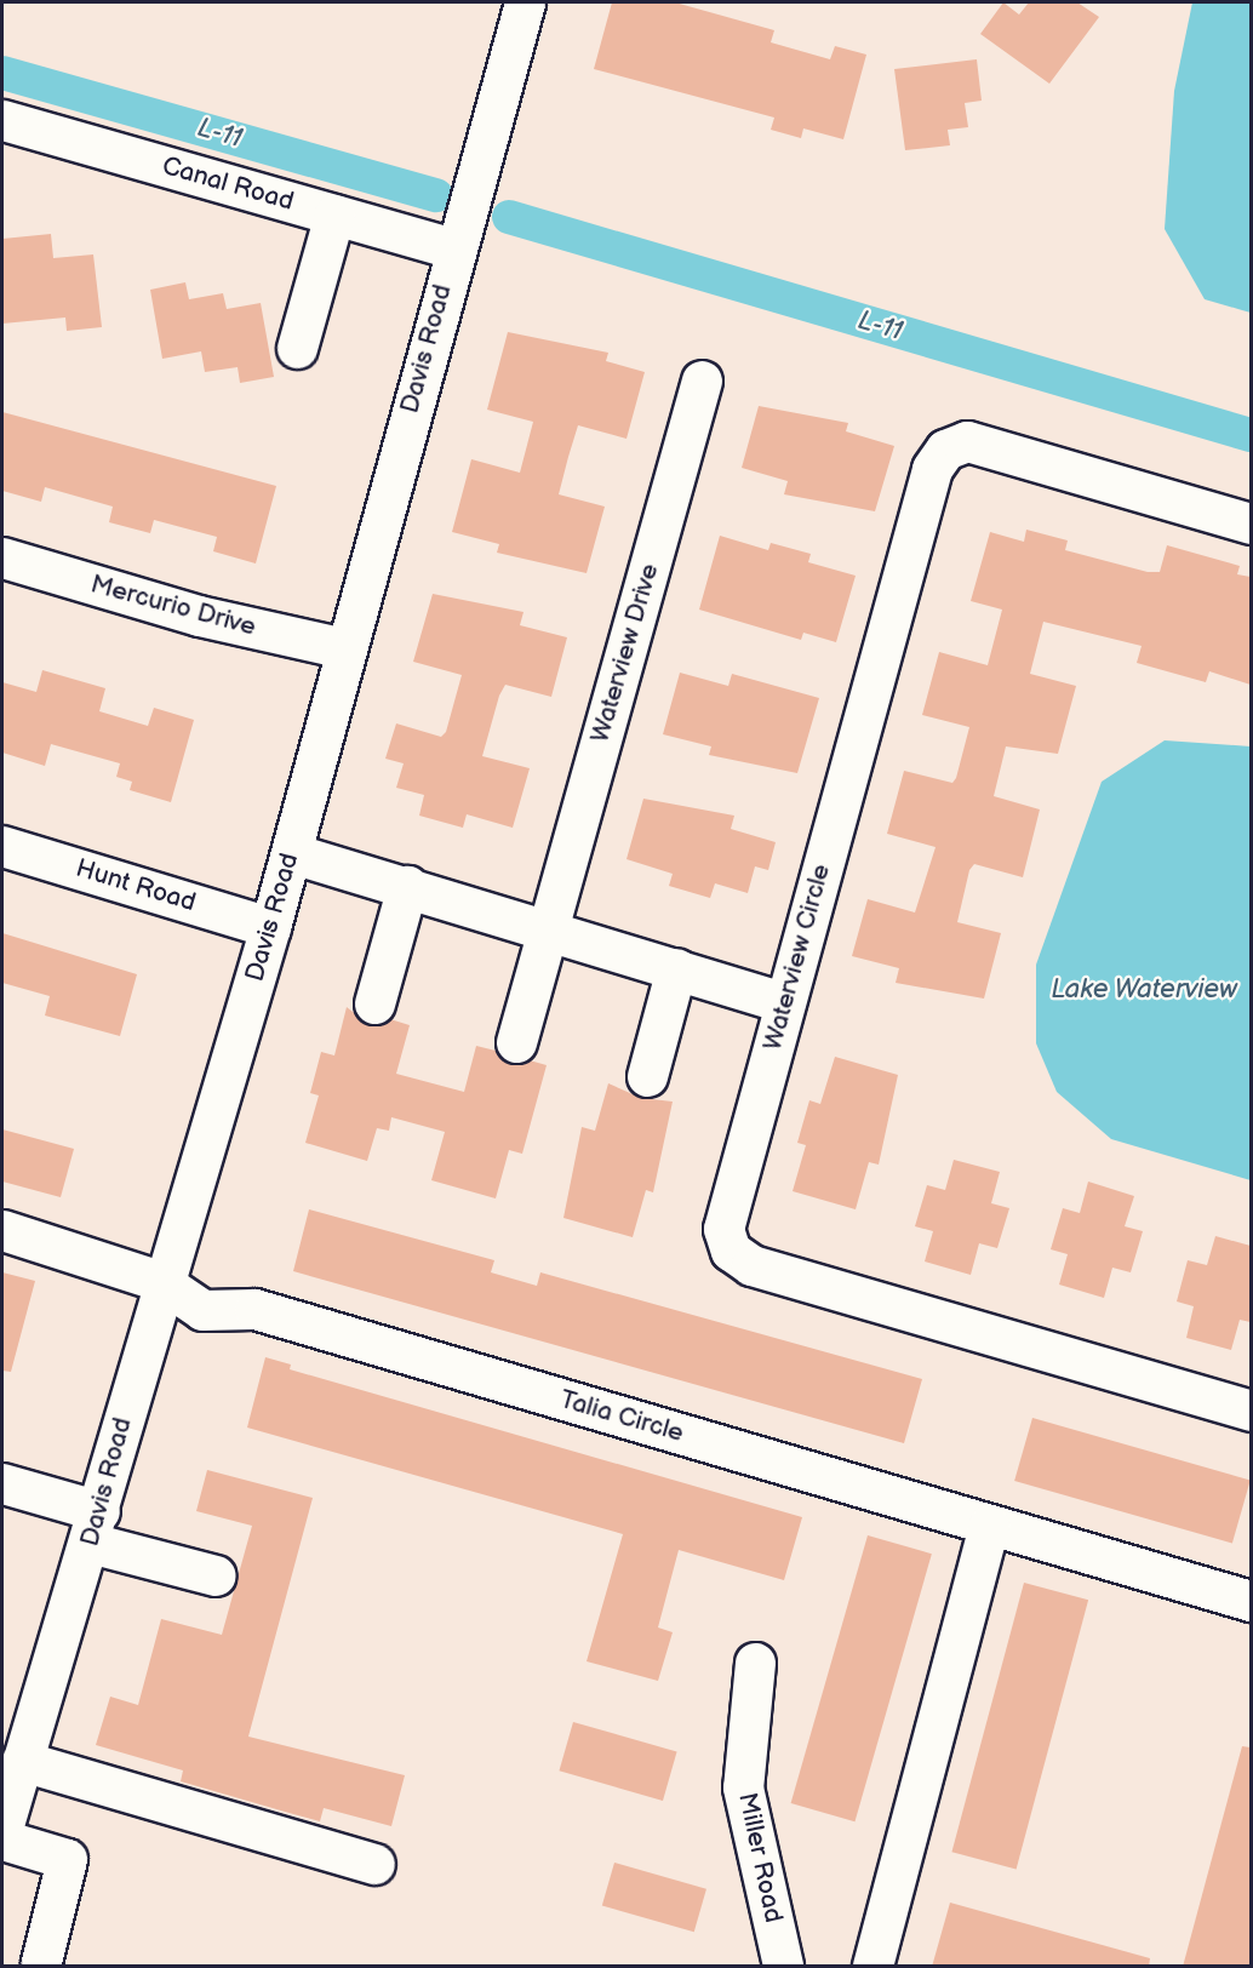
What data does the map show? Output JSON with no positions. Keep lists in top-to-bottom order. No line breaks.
{"streets":{"street":["Canal Road","Davis Road","Mercurio Drive","Waterview Drive","Hunt Road","Waterview Circle","Talia Circle","Miller Road"]},"crossings":[["Canal Road","Davis Road"],["Davis Road","Mercurio Drive"],["Davis Road","Hunt Road"],["Davis Road","Talia Circle"]],"water":["L-11","Lake Waterview"]}
